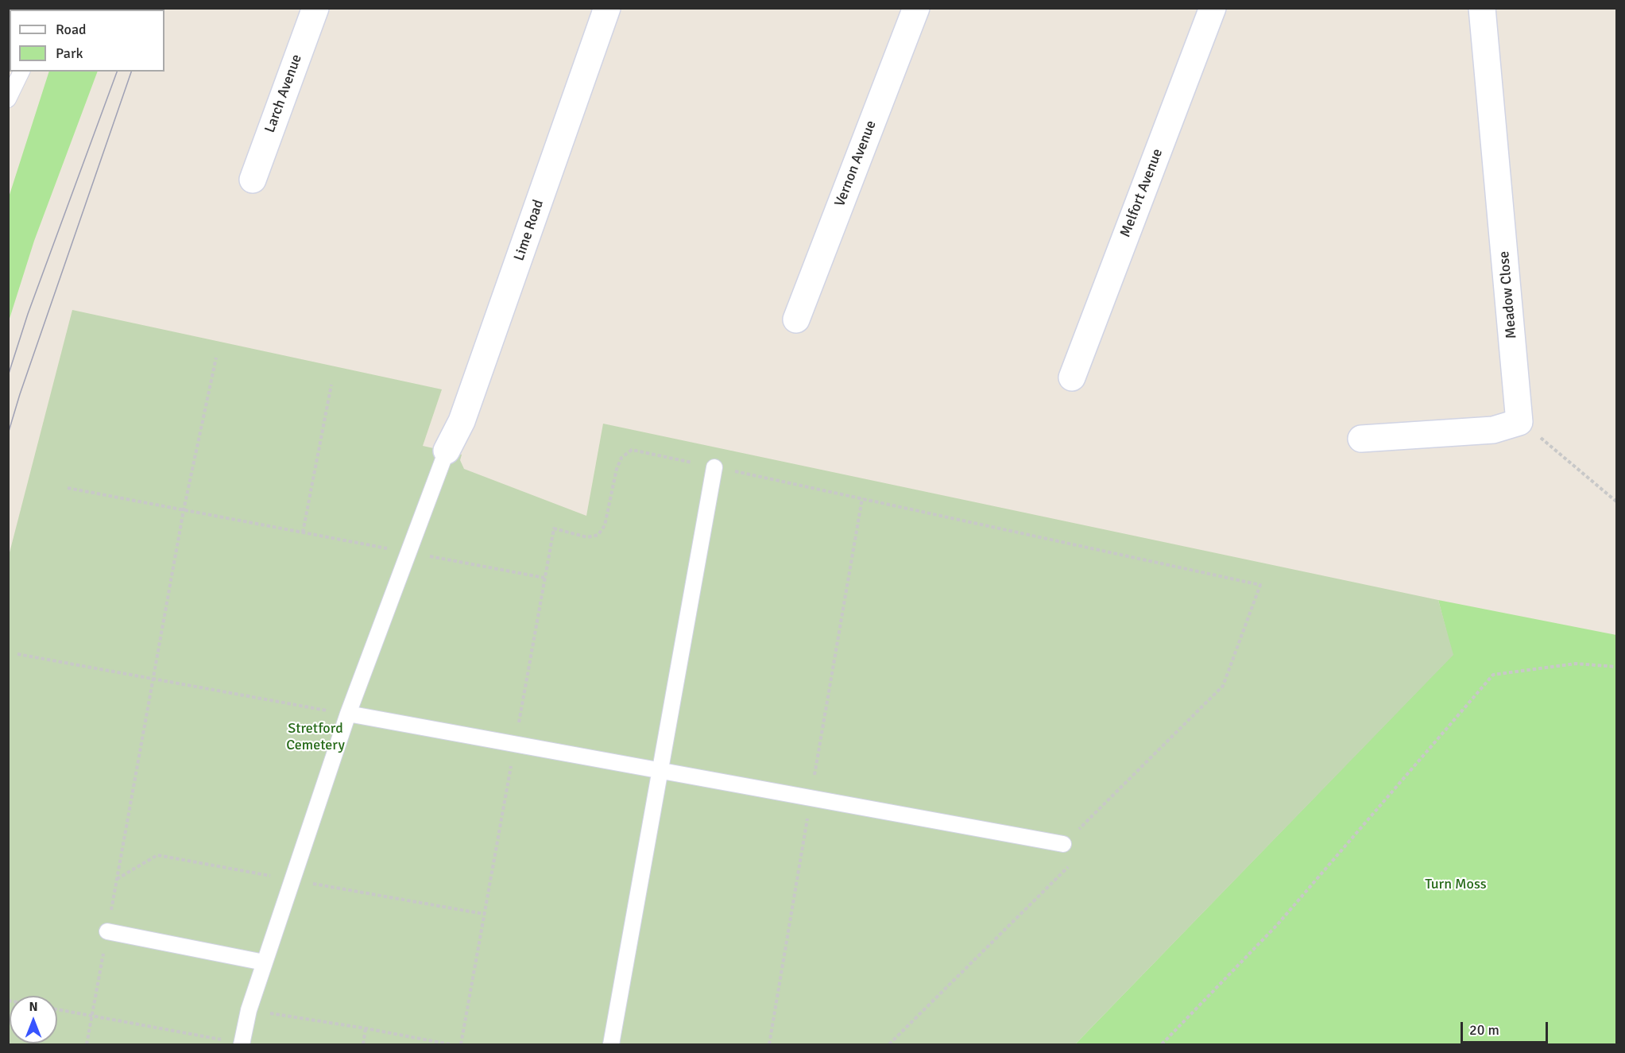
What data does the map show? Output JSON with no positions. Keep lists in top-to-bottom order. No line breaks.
{"streets":{"street":["Larch Avenue","Vernon Avenue","Melfort Avenue","Lime Road","Meadow Close"]},"parks":["Stretford Cemetery","Turn Moss"],"legend":["Road","Park"],"scale_bar":"20 m","north":"top"}
